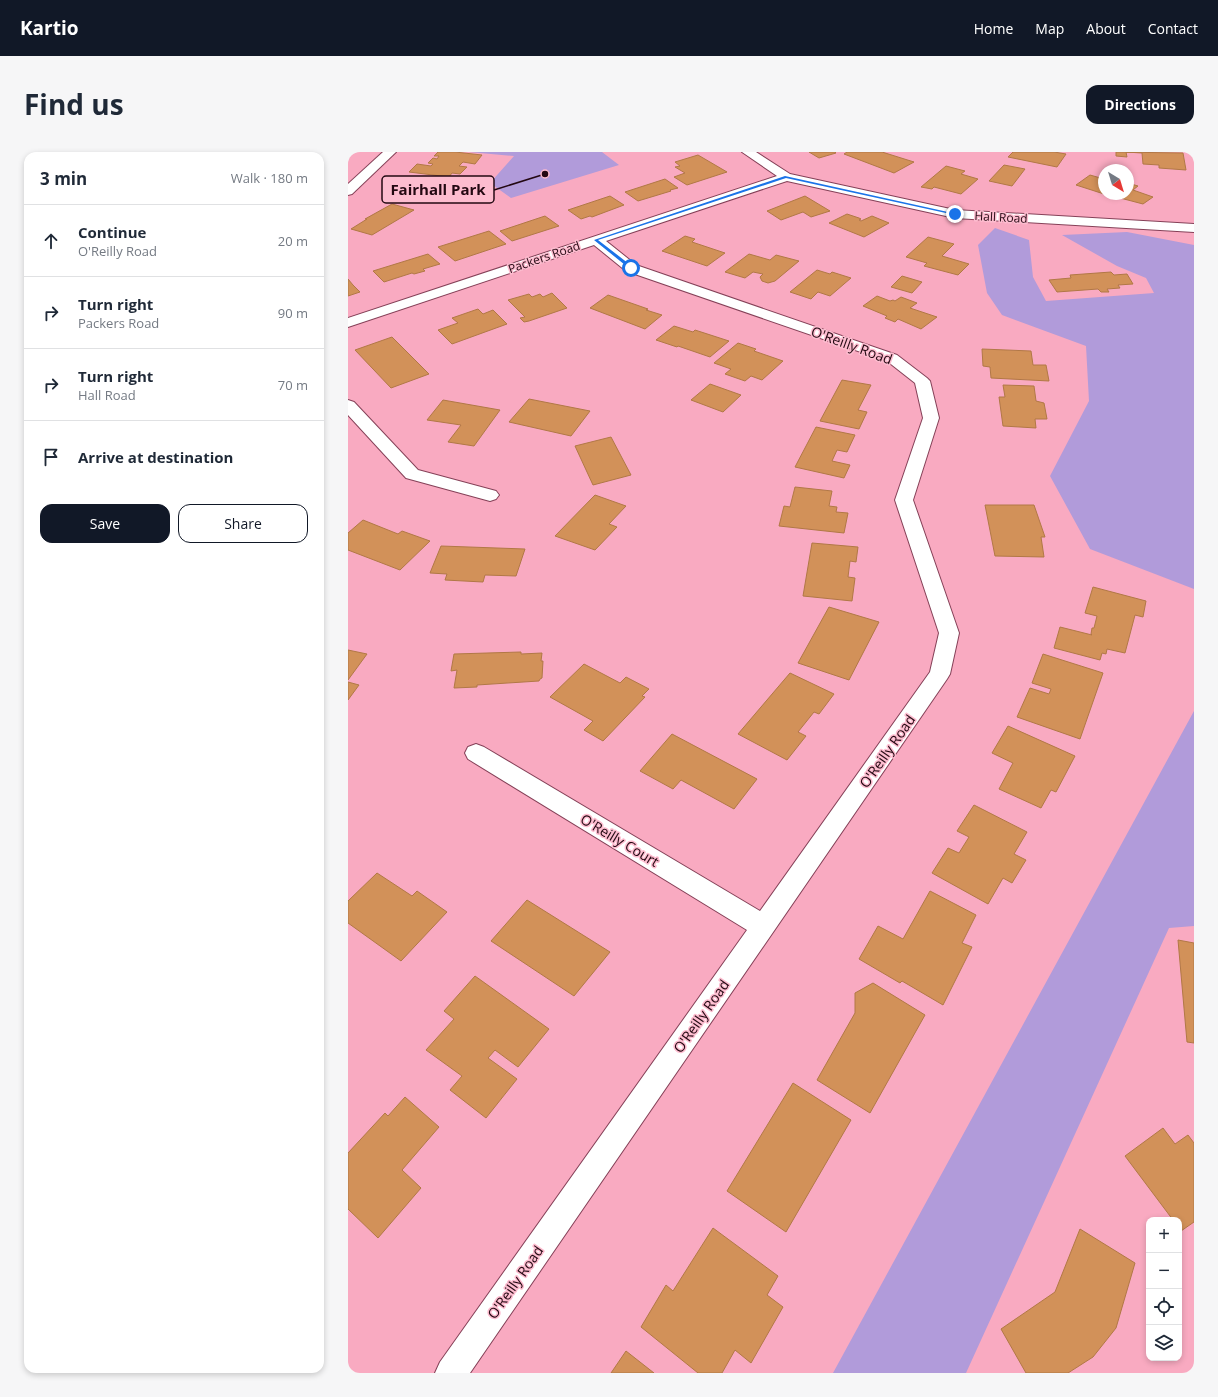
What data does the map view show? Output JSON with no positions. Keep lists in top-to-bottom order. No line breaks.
{"streets":{"street":["Hall Road","Packers Road","O'Reilly Road","O'Reilly Court"]},"crossings":[["Hall Road","Packers Road"],["Packers Road","O'Reilly Road"],["O'Reilly Road","O'Reilly Court"]],"places":["Fairhall Park"],"north":"bottom right","page":{"header":"Kartio","nav":["Home","Map","About","Contact"],"title":"Find us","buttons":["Directions",["Save","Share"]],"heading":["3 min","Walk · 180 m"],"list":[["Continue","O'Reilly Road","20 m"],["Turn right","Packers Road","90 m"],["Turn right","Hall Road","70 m"],"Arrive at destination"],"map_buttons":["+","−"]}}
